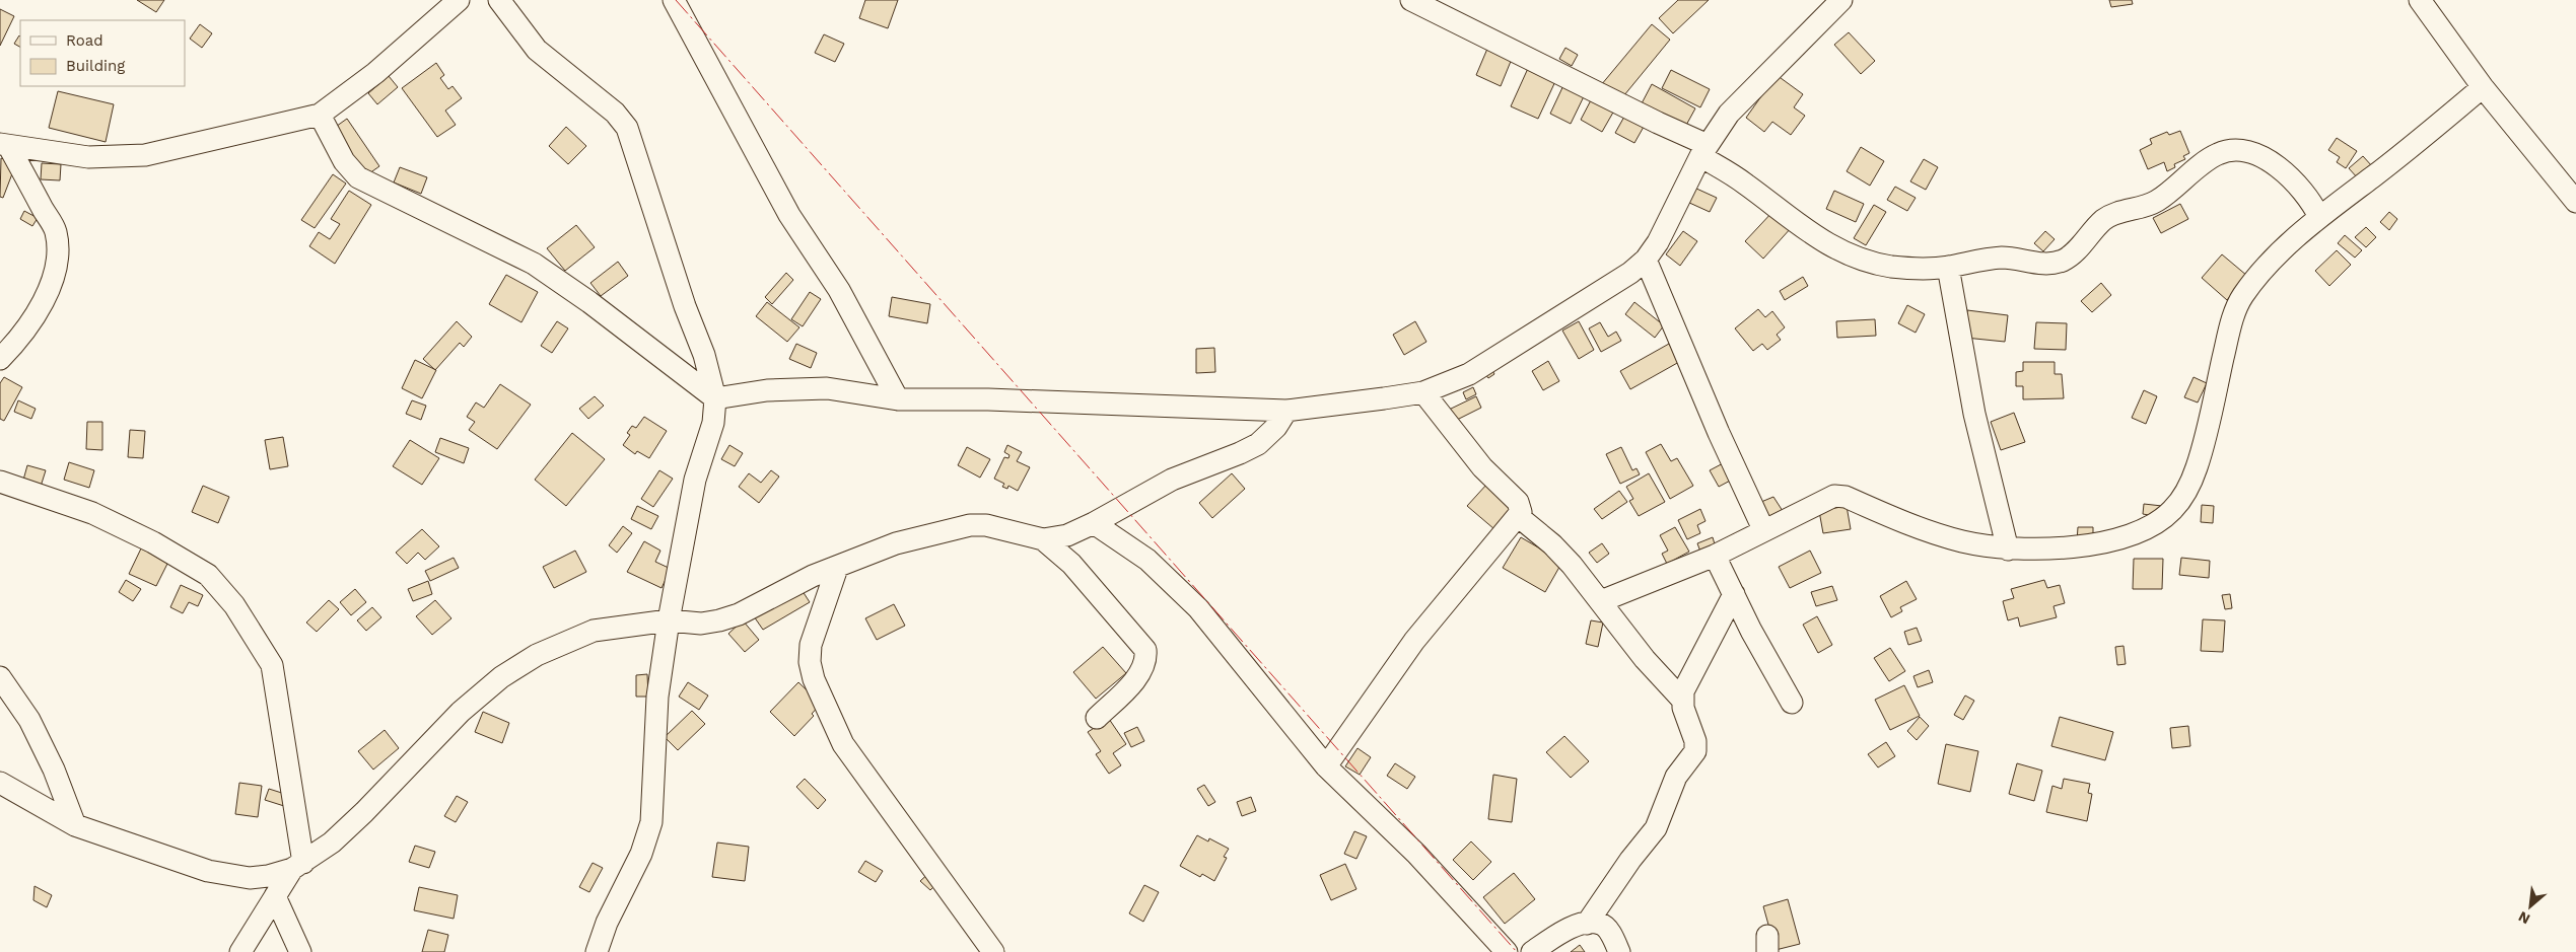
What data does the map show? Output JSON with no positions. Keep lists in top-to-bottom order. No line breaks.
{"legend":["Road","Building"],"north":"bottom left"}
